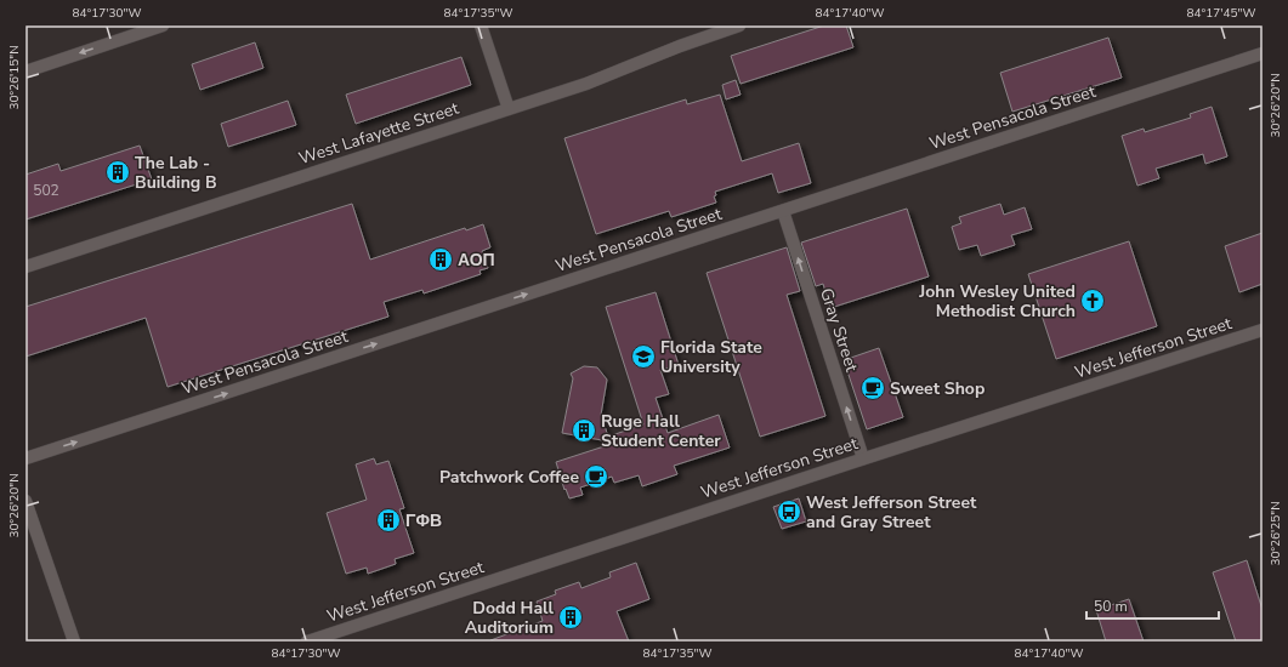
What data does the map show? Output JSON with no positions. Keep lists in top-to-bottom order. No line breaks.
{"streets":{"street":["West Pensacola Street","West Lafayette Street","Gray Street","West Jefferson Street"]},"crossings":[["West Pensacola Street","Gray Street"],["Gray Street","West Jefferson Street"]],"one_way":["West Pensacola Street","Gray Street"],"places":{"building":["The Lab - Building B","ΑΟΠ","Ruge Hall Student Center","ΓΦΒ","Dodd Hall Auditorium"],"church":["John Wesley United Methodist Church"],"school or university":["Florida State University"],"cafe":["Sweet Shop","Patchwork Coffee"],"bus stop":["West Jefferson Street and Gray Street"]},"house_numbers":["502"],"scale_bar":"50 m","coordinates":["84°17'30\"W","84°17'35\"W","84°17'40\"W","84°17'45\"W","30°26'15\"N","30°26'20\"N","30°26'25\"N"]}
